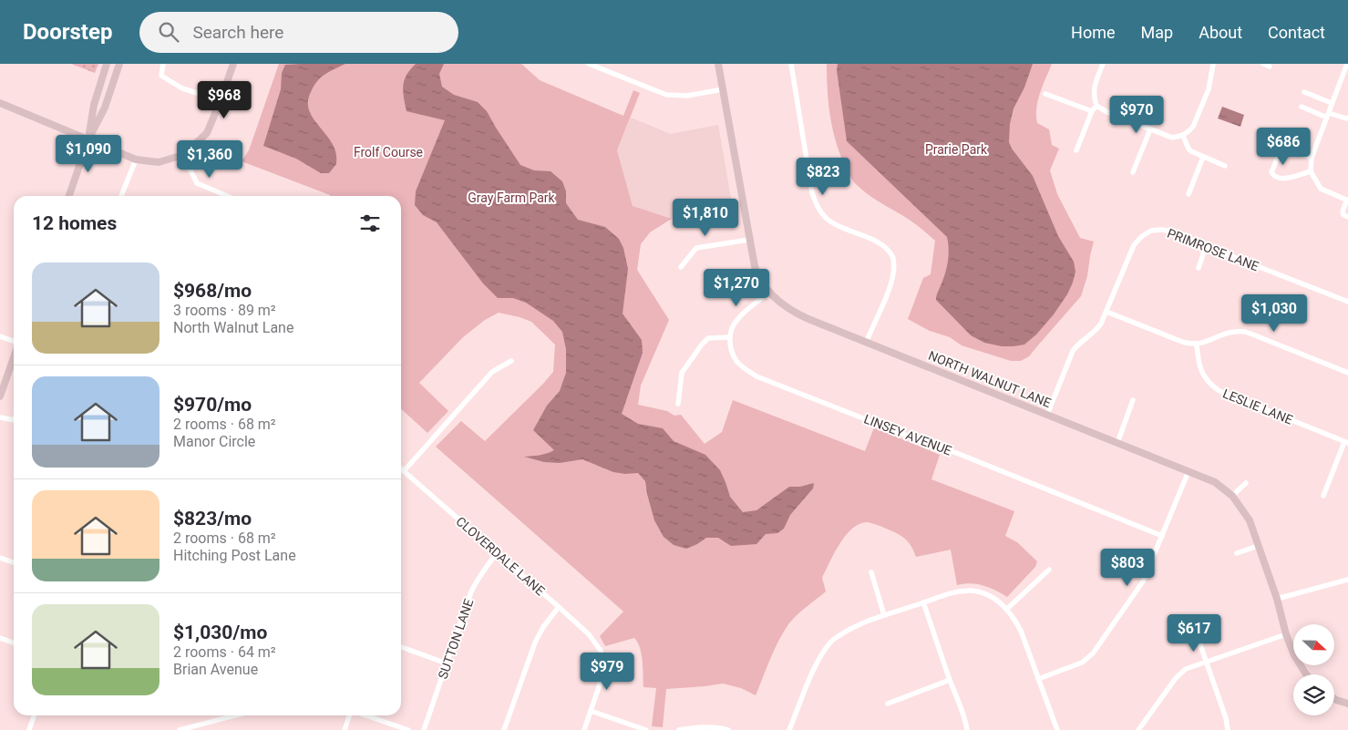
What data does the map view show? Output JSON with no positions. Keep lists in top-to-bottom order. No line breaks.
{"streets":{"street":["PRIMROSE LANE","NORTH WALNUT LANE","LESLIE LANE","LINSEY AVENUE","CLOVERDALE LANE","SUTTON LANE"]},"crossings":[["PRIMROSE LANE","NORTH WALNUT LANE"],["CLOVERDALE LANE","SUTTON LANE"]],"parks":["Prarie Park","Frolf Course","Gray Farm Park"],"north":"right","page":{"header":"Doorstep","search":"Search here","nav":["Home","Map","About","Contact"],"price":["$968","$970","$686","$1,090","$1,360","$823","$1,810","$1,270","$1,030","$803","$617","$979"],"heading":"12 homes","list":[{"name":"$968/mo","note":"3 rooms · 89 m² · North Walnut Lane"},{"name":"$970/mo","note":"2 rooms · 68 m² · Manor Circle"},{"name":"$823/mo","note":"2 rooms · 68 m² · Hitching Post Lane"},{"name":"$1,030/mo","note":"2 rooms · 64 m² · Brian Avenue"}]}}
